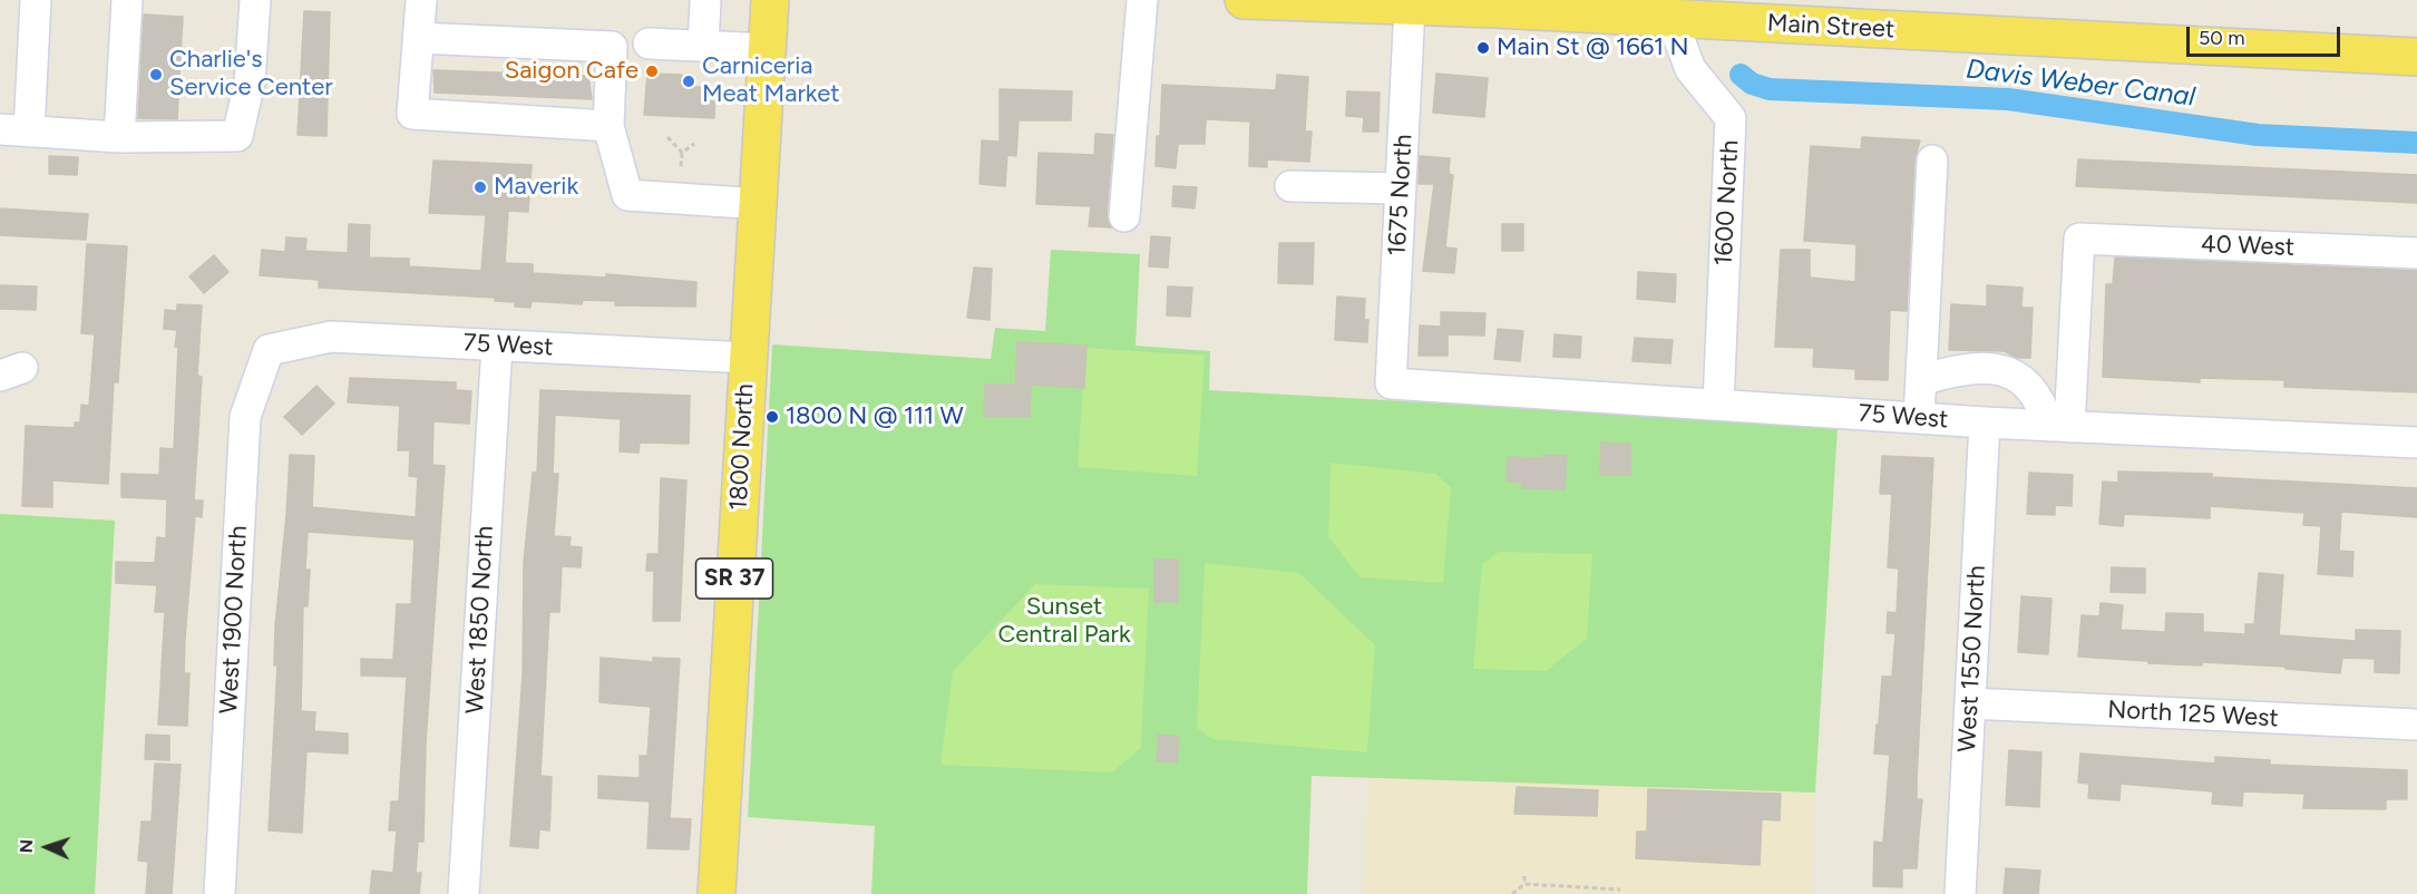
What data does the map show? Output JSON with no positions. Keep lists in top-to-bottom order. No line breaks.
{"streets":{"main road":["Main Street","1800 North","SR 37"],"street":["1675 North","1600 North","40 West","75 West","West 1900 North","West 1850 North","West 1550 North","North 125 West"]},"crossings":[["Main Street","1675 North"],["Main Street","1600 North"],["1675 North","75 West"],["1600 North","75 West"],["40 West","75 West"],["75 West","1800 North"],["75 West","West 1900 North"],["75 West","West 1850 North"],["75 West","West 1550 North"],["West 1550 North","North 125 West"]],"water":["Davis Weber Canal"],"parks":["Sunset Central Park"],"places":["Main St @ 1661 N","Saigon Cafe","Charlie's Service Center","Carniceria Meat Market","Maverik","1800 N @ 111 W"],"scale_bar":"50 m","north":"left"}
